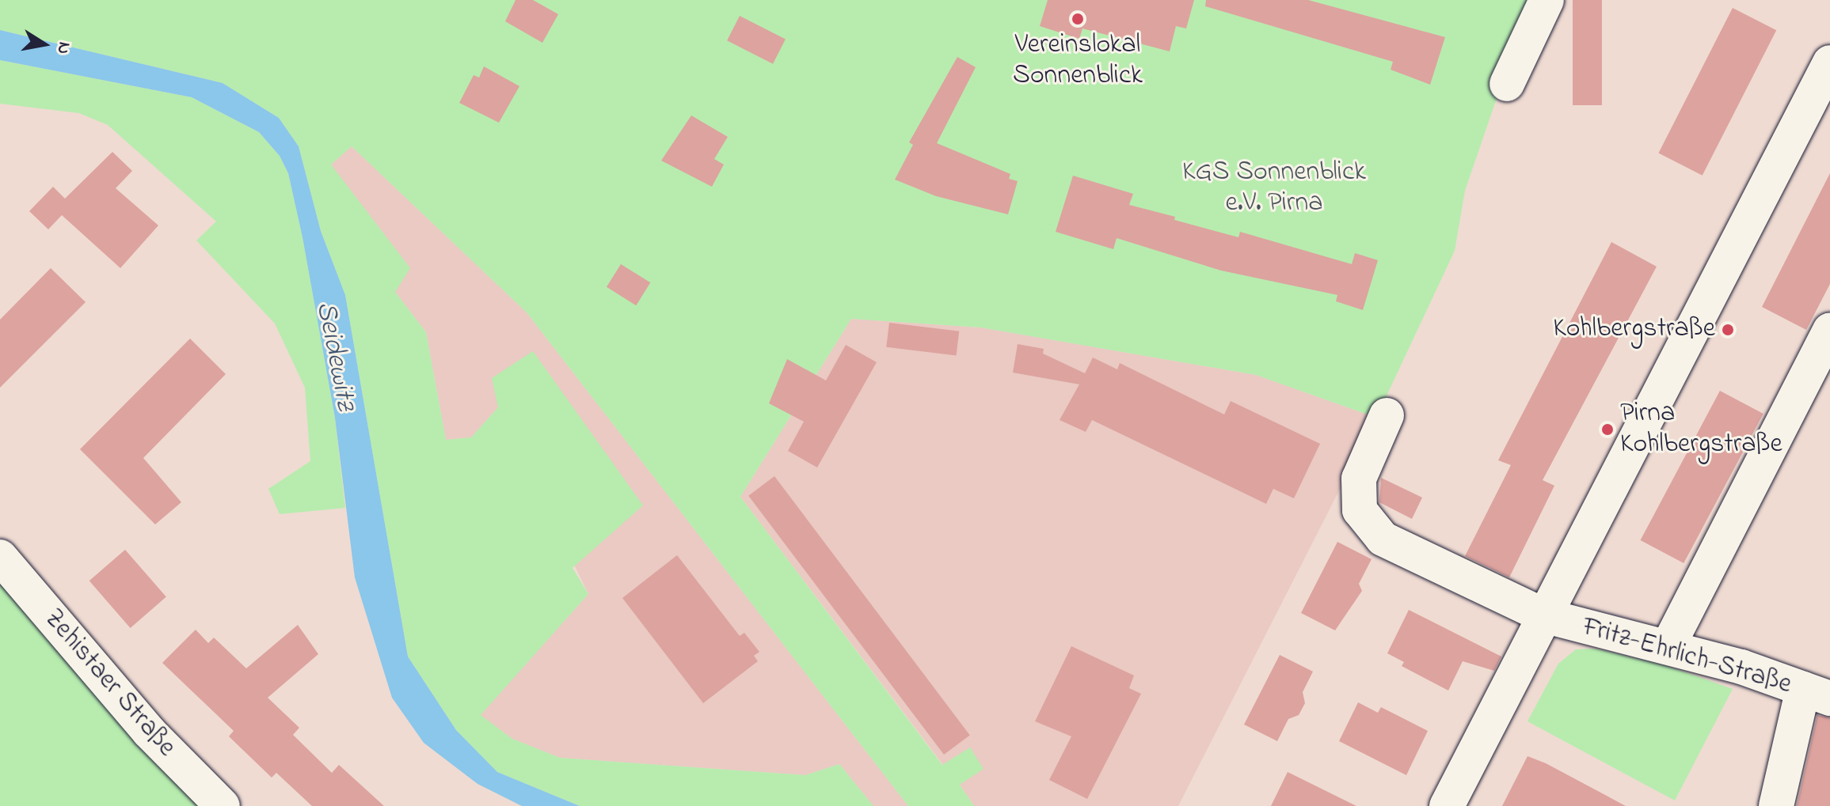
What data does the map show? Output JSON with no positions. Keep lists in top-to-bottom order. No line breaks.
{"streets":{"street":["Fritz-Ehrlich-Straße","Zehistaer Straße"]},"water":["Seidewitz"],"parks":["KGS Sonnenblick e.V. Pirna"],"places":["Vereinslokal Sonnenblick","Kohlbergstraße","Pirna Kohlbergstraße"],"north":"right"}
